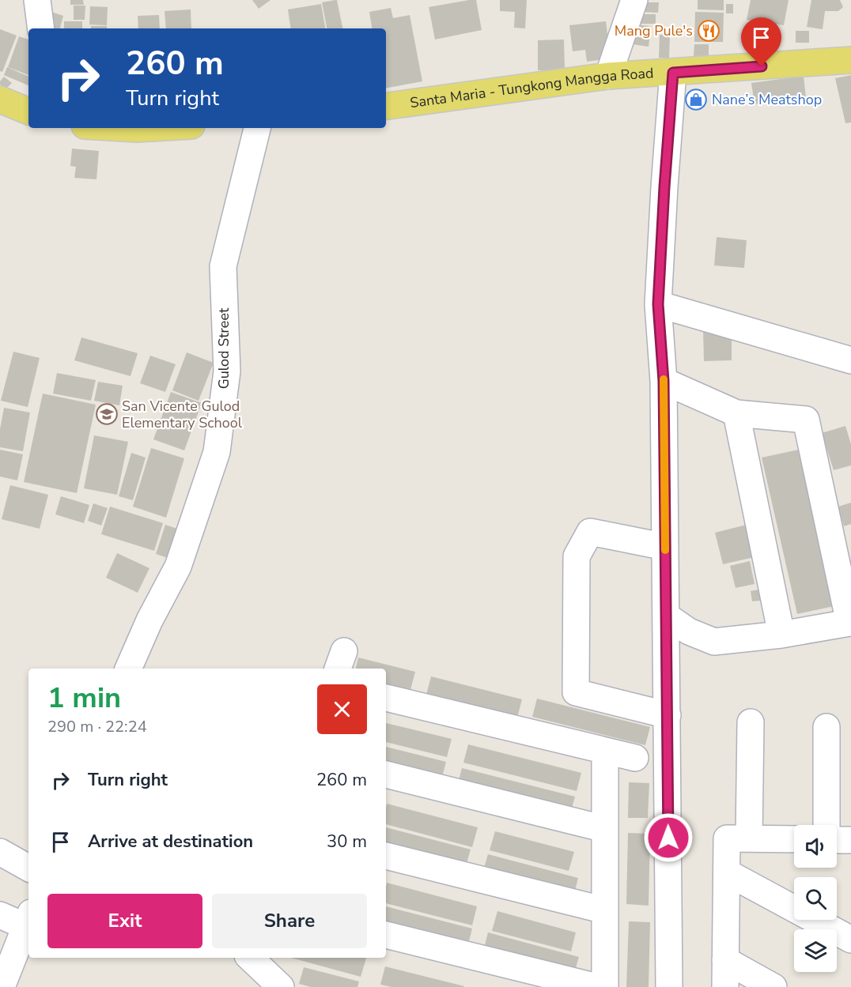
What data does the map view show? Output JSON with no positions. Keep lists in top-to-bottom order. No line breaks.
{"streets":{"main road":["Santa Maria - Tungkong Mangga Road"],"street":["Gulod Street"]},"places":{"restaurant":["Mang Pule's"],"shop":["Nane’s Meatshop"],"school or university":["San Vicente Gulod Elementary School"]},"page":{"turn":["260 m","Turn right"],"heading":["1 min","290 m · 22:24"],"list":[{"name":"Turn right","value":"260 m"},{"name":"Arrive at destination","value":"30 m"}],"buttons":["Exit","Share"]}}
